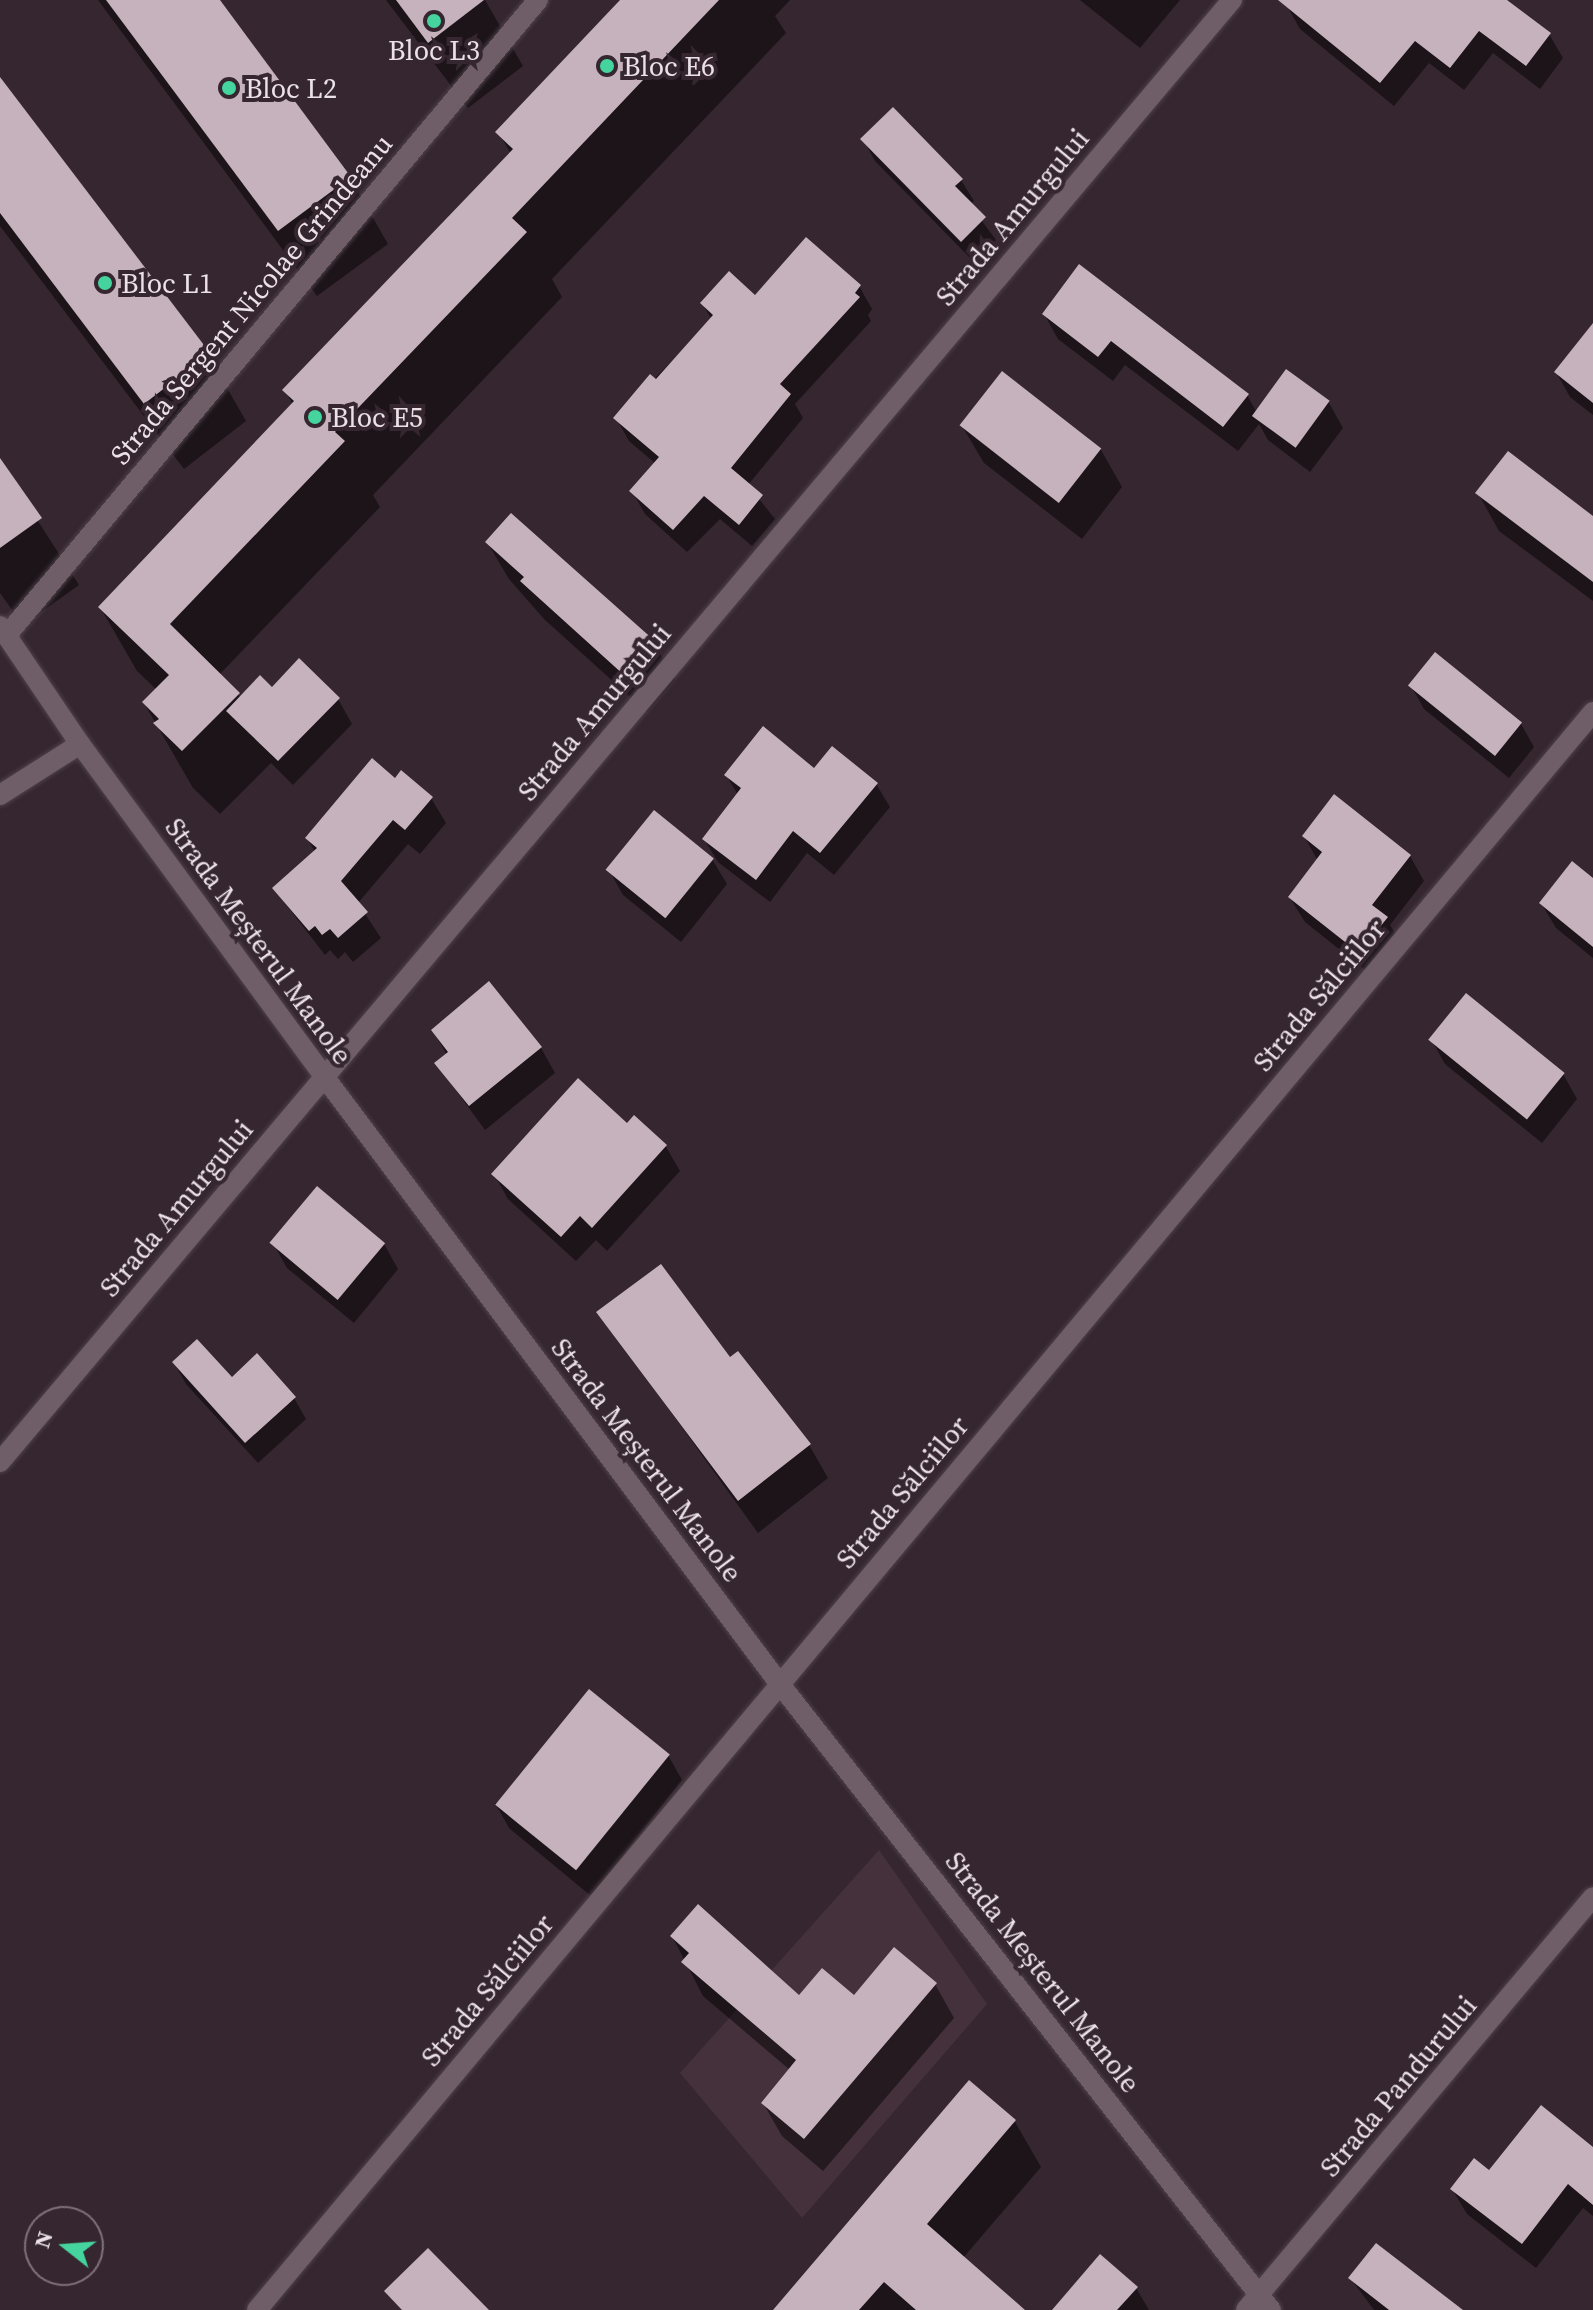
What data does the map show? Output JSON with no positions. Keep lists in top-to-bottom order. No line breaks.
{"streets":{"street":["Strada Amurgului","Strada Sergent Nicolae Grindeanu","Strada Meșterul Manole","Strada Sălciilor","Strada Pandurului"]},"crossings":[["Strada Amurgului","Strada Meșterul Manole"],["Strada Sergent Nicolae Grindeanu","Strada Meșterul Manole"],["Strada Meșterul Manole","Strada Sălciilor"],["Strada Meșterul Manole","Strada Pandurului"]],"places":["Bloc L3","Bloc E6","Bloc L2","Bloc L1","Bloc E5"],"north":"left"}
